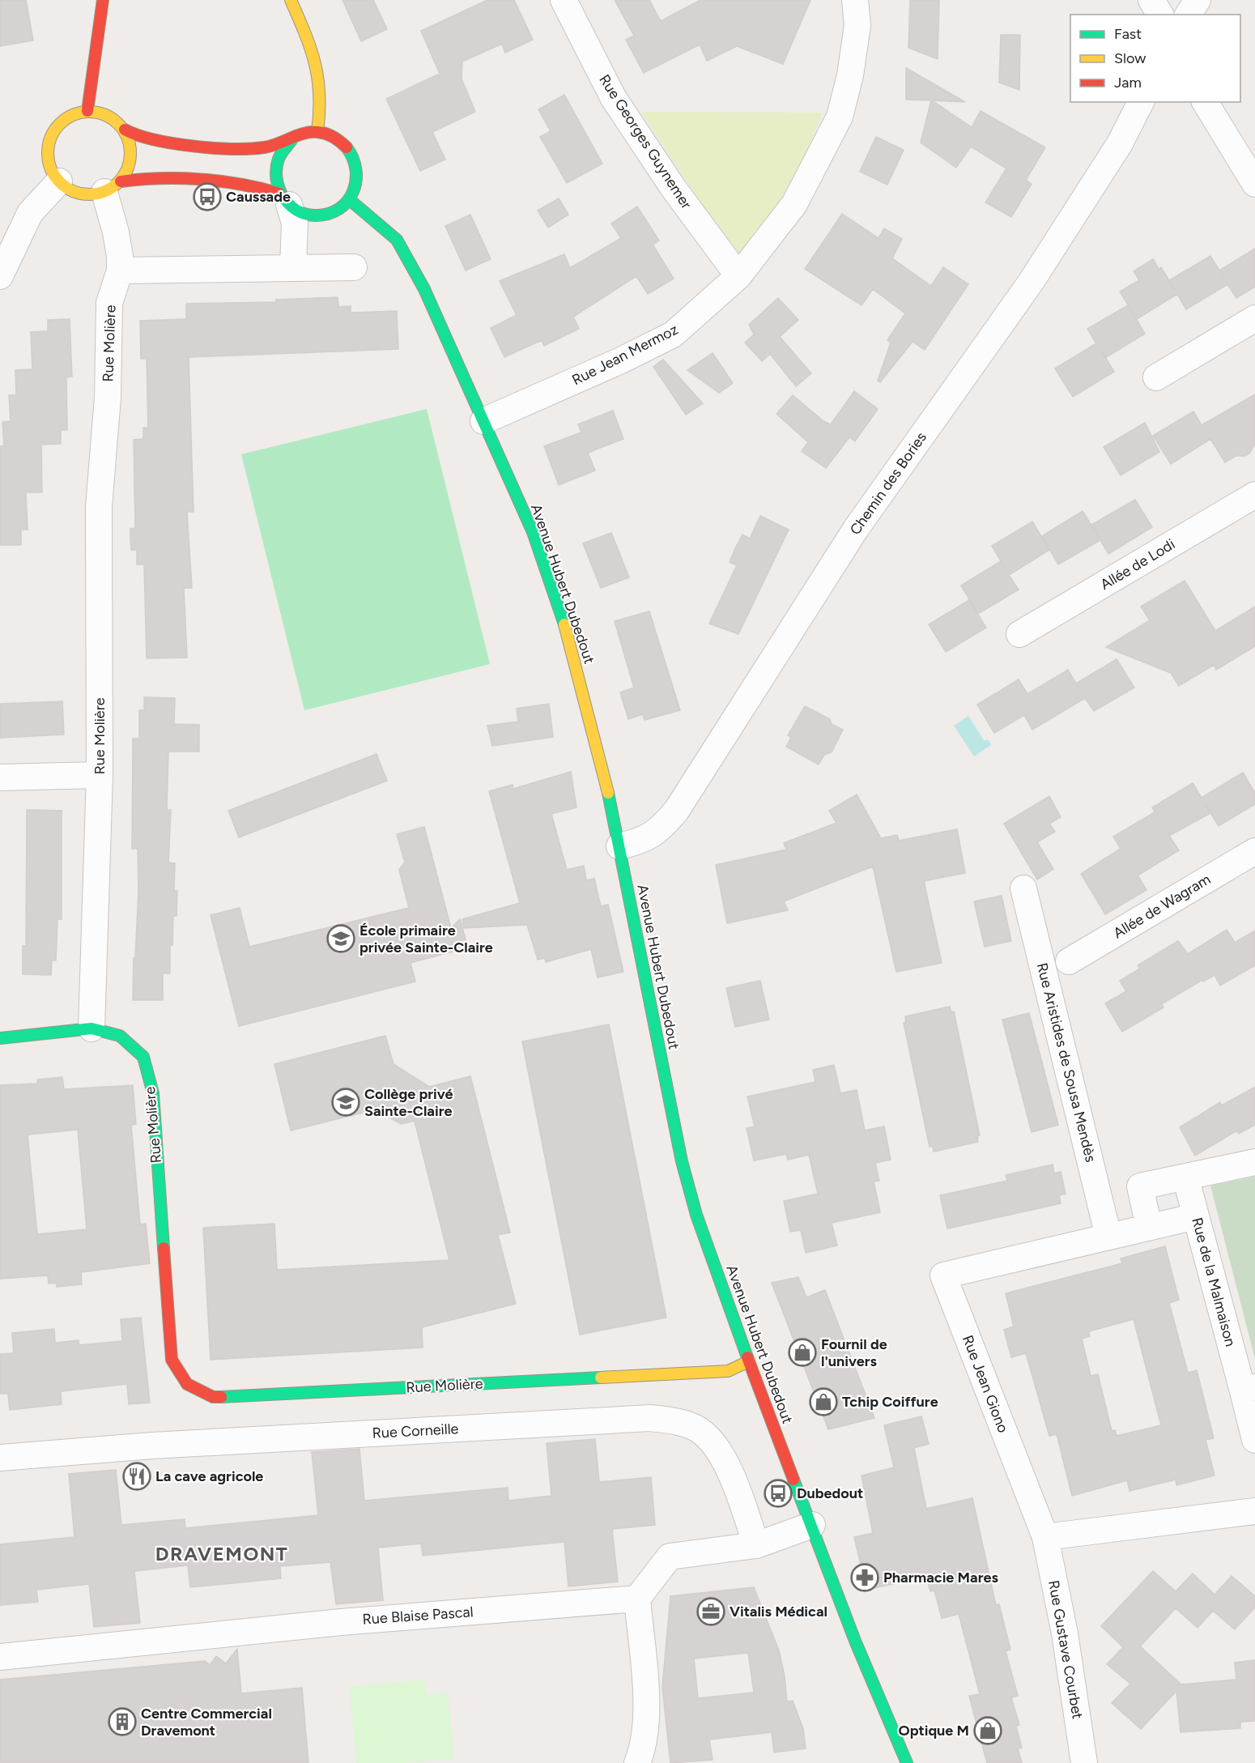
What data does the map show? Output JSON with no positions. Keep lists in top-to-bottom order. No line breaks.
{"streets":{"main road":["Rue Molière","Avenue Hubert Dubedout"],"street":["Rue Georges Guynemer","Rue Jean Mermoz","Chemin des Bories","Allée de Lodi","Allée de Wagram","Rue Aristides de Sousa Mendès","Rue de la Malmaison","Rue Jean Giono","Rue Corneille","Rue Blaise Pascal","Rue Gustave Courbet"]},"crossings":[["Rue Georges Guynemer","Rue Jean Mermoz"],["Rue Molière","Avenue Hubert Dubedout"],["Rue Jean Mermoz","Avenue Hubert Dubedout"],["Chemin des Bories","Avenue Hubert Dubedout"],["Rue Aristides de Sousa Mendès","Rue Jean Giono"],["Rue de la Malmaison","Rue Jean Giono"],["Rue Jean Giono","Rue Gustave Courbet"]],"districts":["DRAVEMONT"],"places":{"bus stop":["Caussade","Dubedout"],"school or university":["École primaire privée Sainte-Claire","Collège privé Sainte-Claire"],"shop":["Fournil de l'univers","Tchip Coiffure","Optique M"],"restaurant":["La cave agricole"],"pharmacy":["Pharmacie Mares"],"office":["Vitalis Médical"],"building":["Centre Commercial Dravemont"]},"legend":["Fast","Slow","Jam"]}
